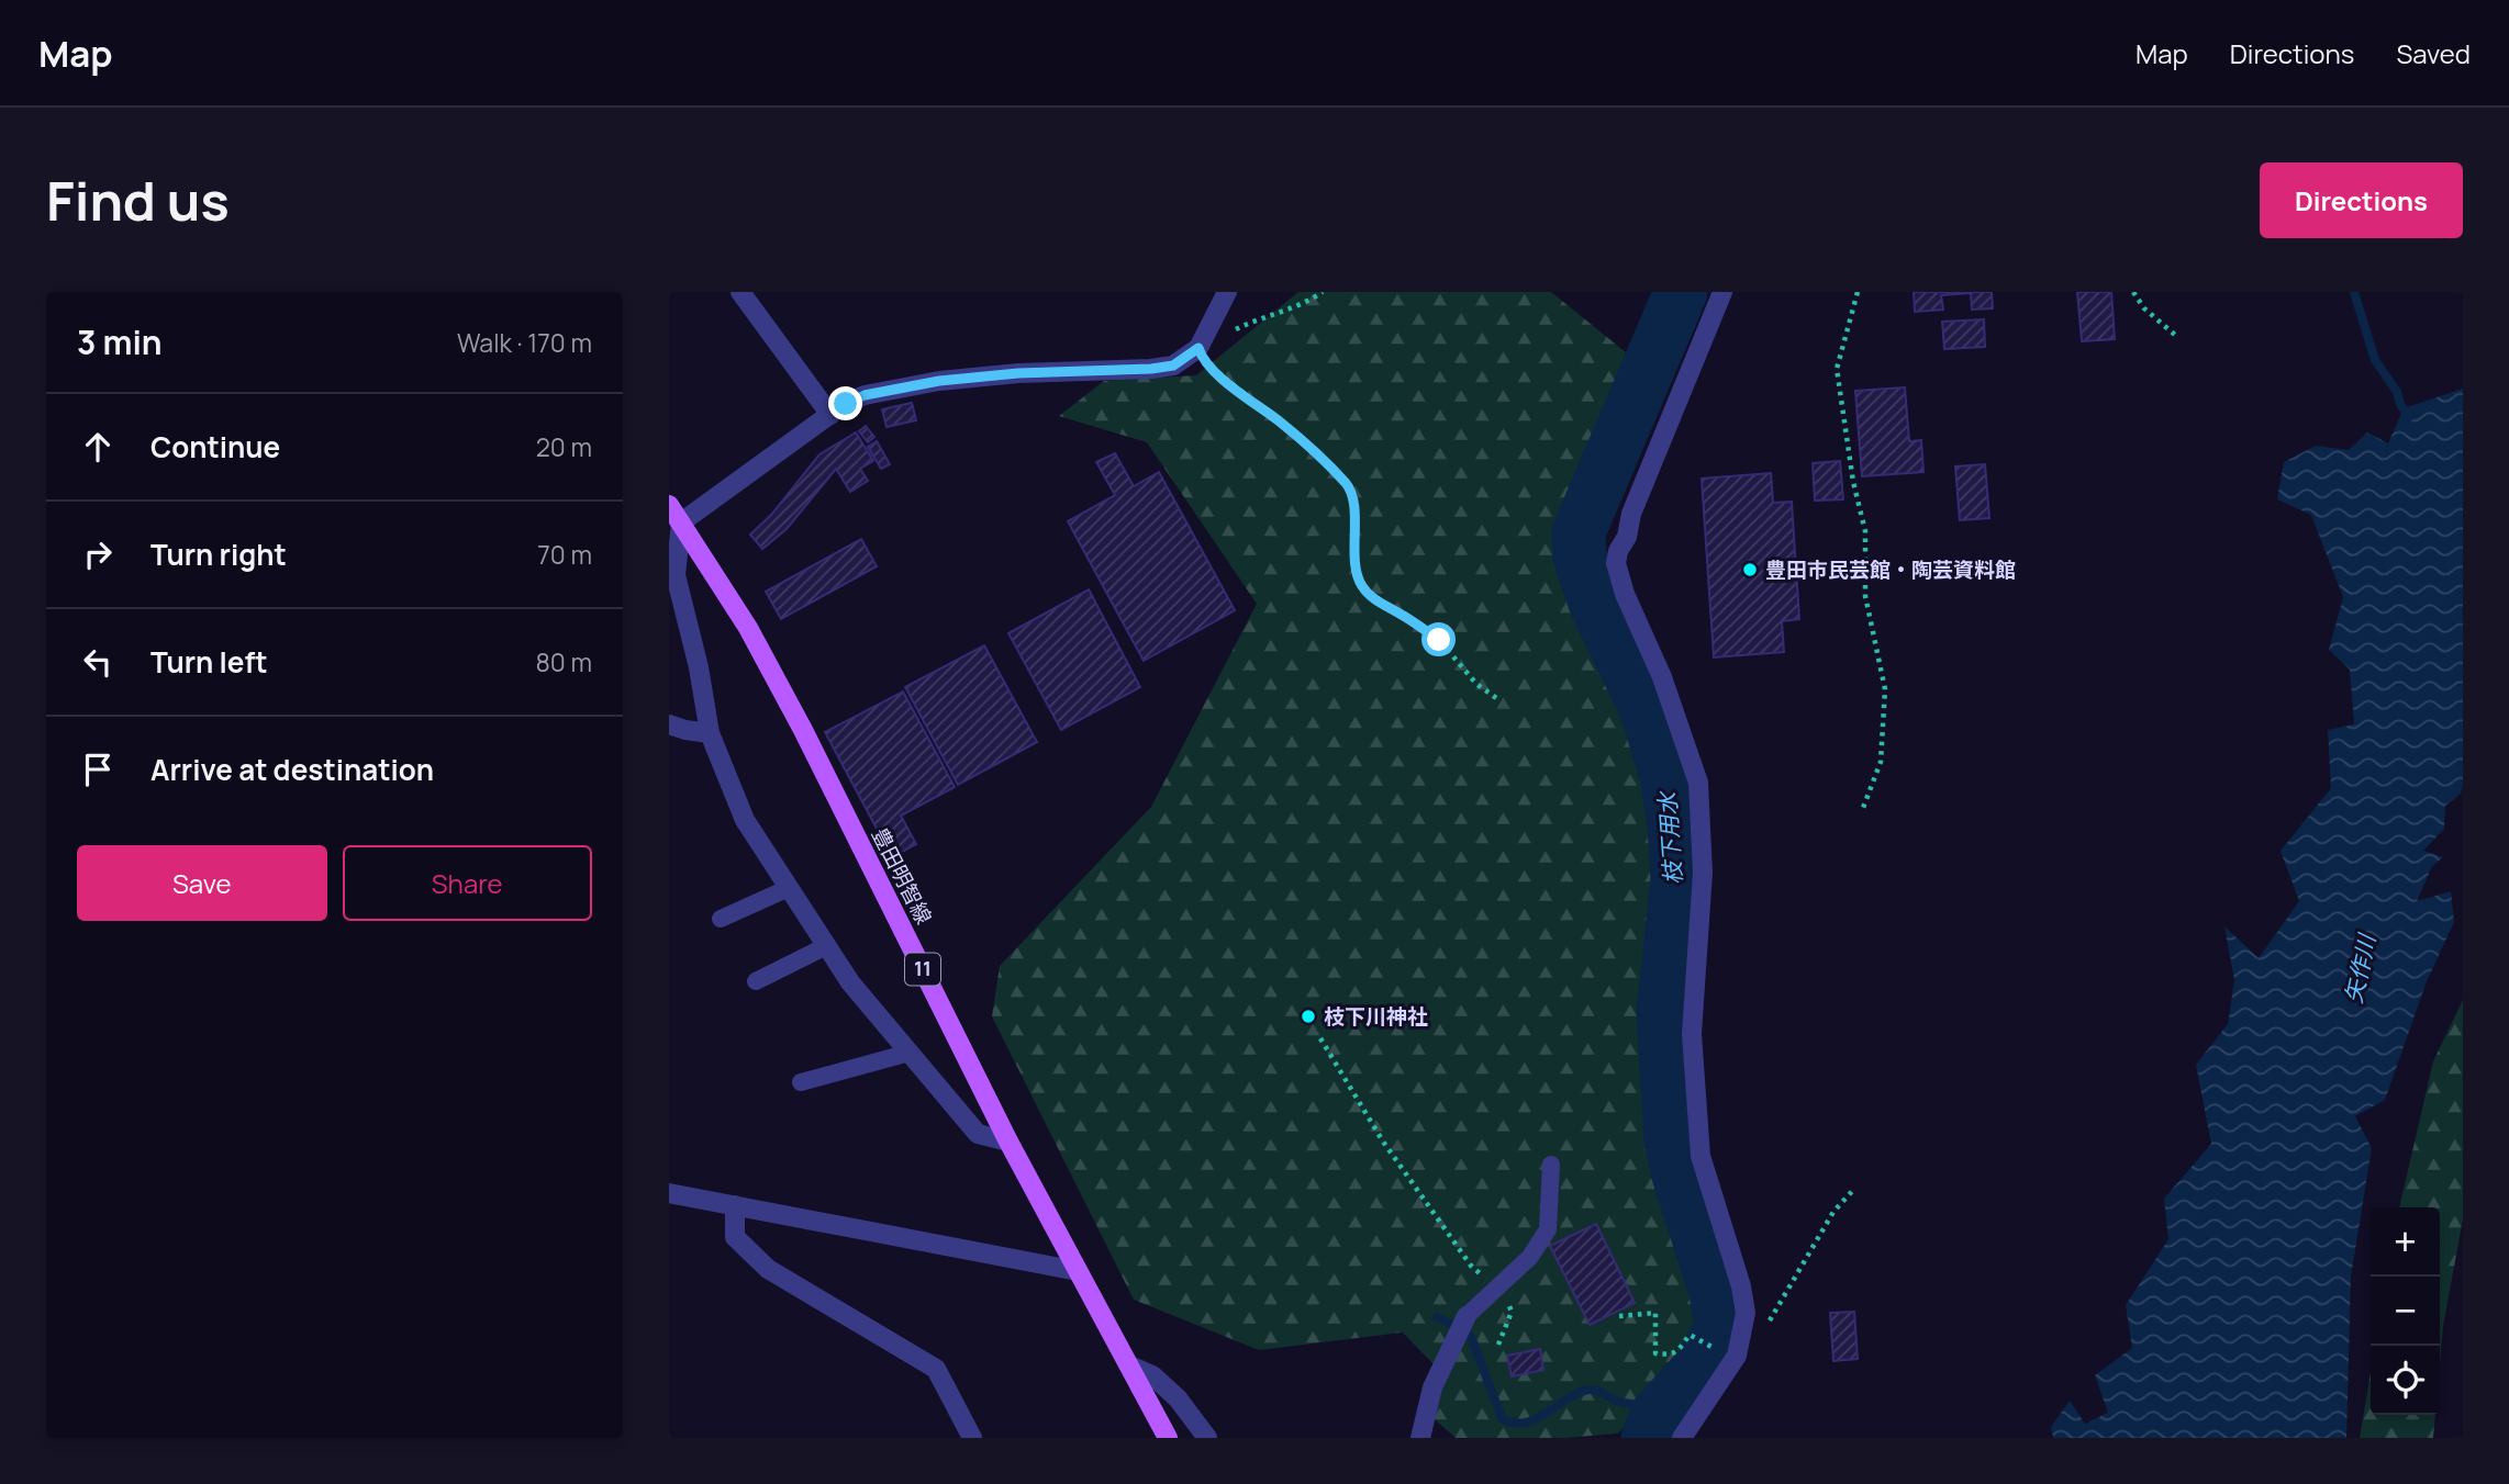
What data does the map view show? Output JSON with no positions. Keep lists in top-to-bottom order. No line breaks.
{"streets":{"main road":["豊田明智線","11"]},"water":["枝下用水","矢作川"],"places":["豊田市民芸館・陶芸資料館","枝下川神社"],"page":{"header":"Map","nav":["Map","Directions","Saved"],"buttons":["Directions",["Save","Share"]],"title":"Find us","heading":["3 min","Walk · 170 m"],"list":[["Continue","20 m"],["Turn right","70 m"],["Turn left","80 m"],"Arrive at destination"],"map_buttons":["+","−"]}}
